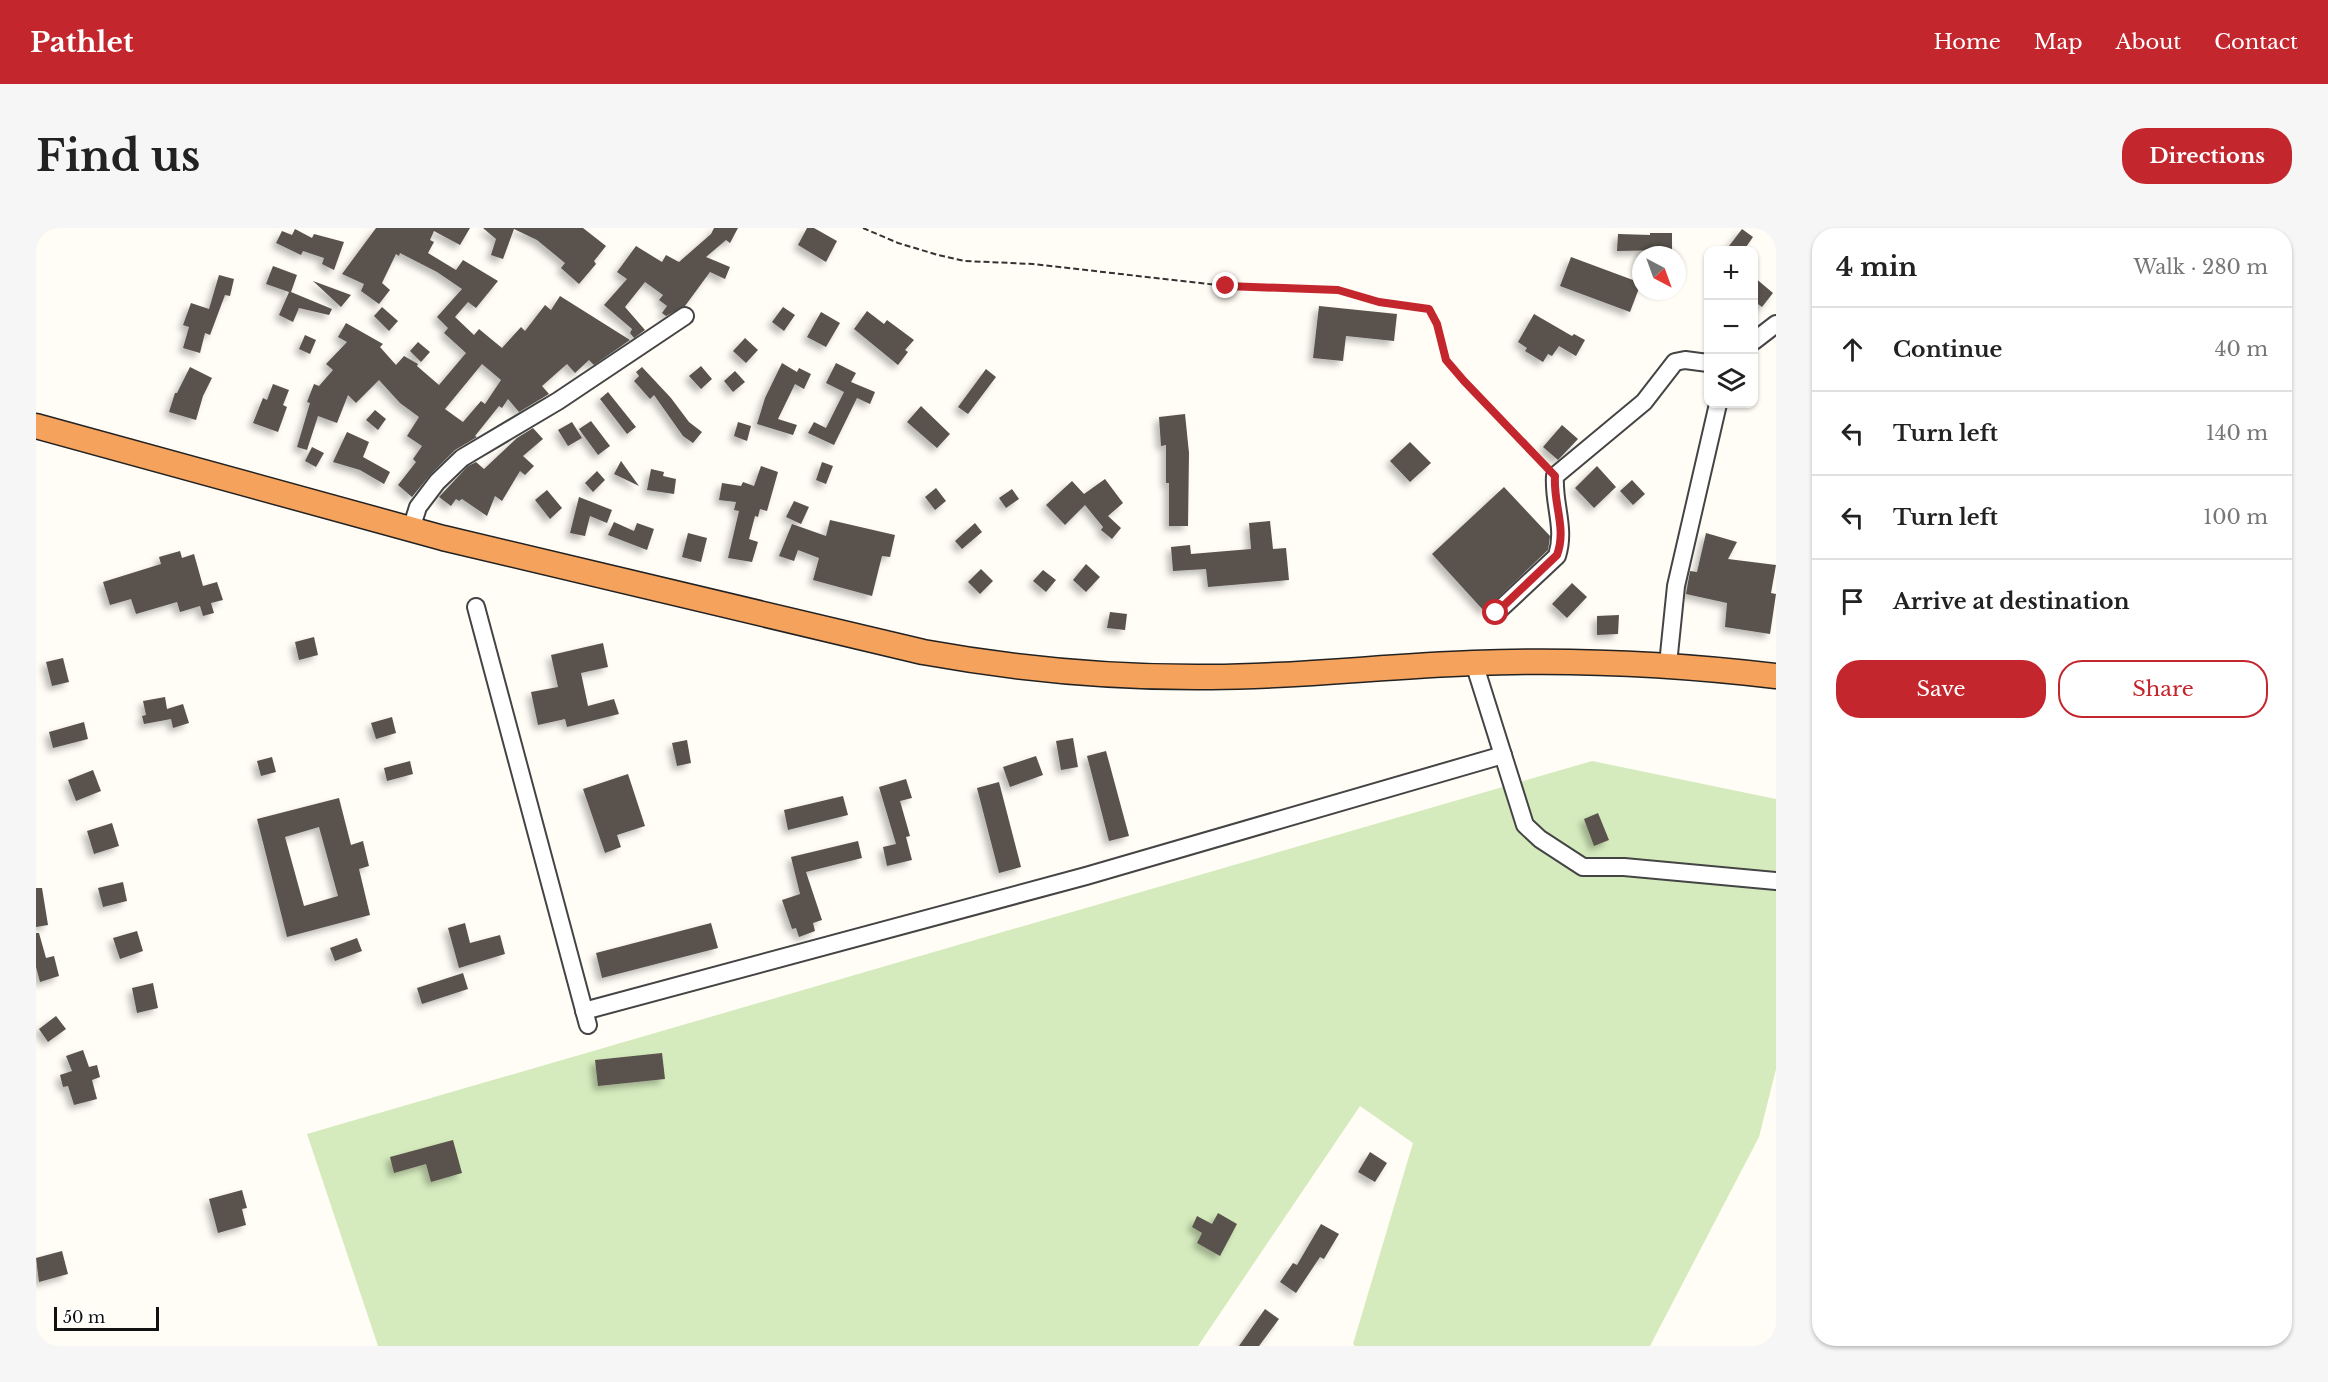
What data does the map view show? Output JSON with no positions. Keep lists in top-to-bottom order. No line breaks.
{"scale_bar":"50 m","north":"bottom right","page":{"header":"Pathlet","nav":["Home","Map","About","Contact"],"buttons":["Directions",["Save","Share"]],"title":"Find us","heading":["4 min","Walk · 280 m"],"map_buttons":["+","−"],"list":[["Continue","40 m"],["Turn left","140 m"],["Turn left","100 m"],"Arrive at destination"],"scale":"50 m"}}
